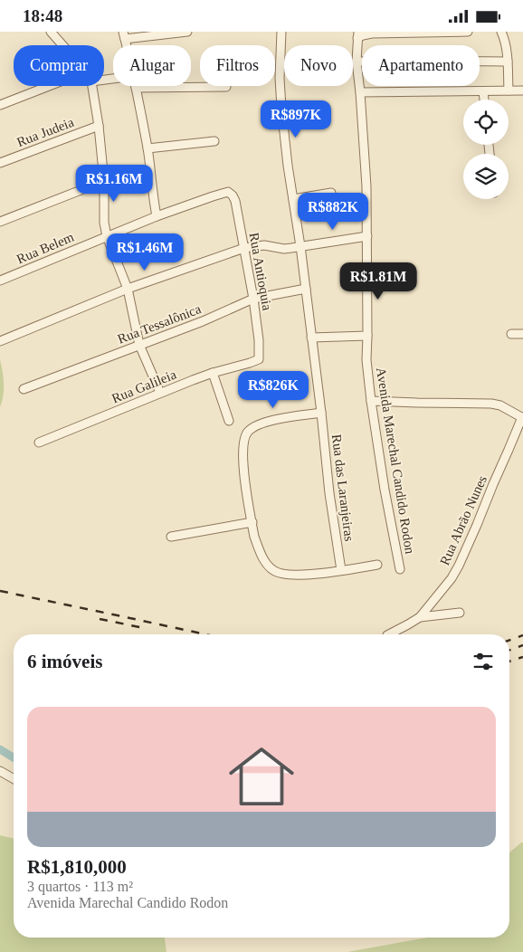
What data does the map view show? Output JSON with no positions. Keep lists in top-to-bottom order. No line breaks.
{"streets":{"street":["Rua Judeia","Rua Belem","Rua Antioquia","Rua Tessalônica","Rua Galileia","Avenida Marechal Candido Rodon","Rua das Laranjeiras","Rua Abrão Nunes"]},"crossings":[["Rua Belem","Rua Antioquia"],["Rua Antioquia","Rua Tessalônica"],["Rua Antioquia","Rua Galileia"],["Rua Tessalônica","Rua das Laranjeiras"]],"page":{"status":"18:48","chip":["Comprar","Alugar","Filtros","Novo","Apartamento"],"price":["R$897K","R$1.16M","R$882K","R$1.46M","R$1.81M","R$826K"],"heading":"6 imóveis","list":[{"name":"R$1,810,000","note":"3 quartos · 113 m² · Avenida Marechal Candido Rodon"}]}}
